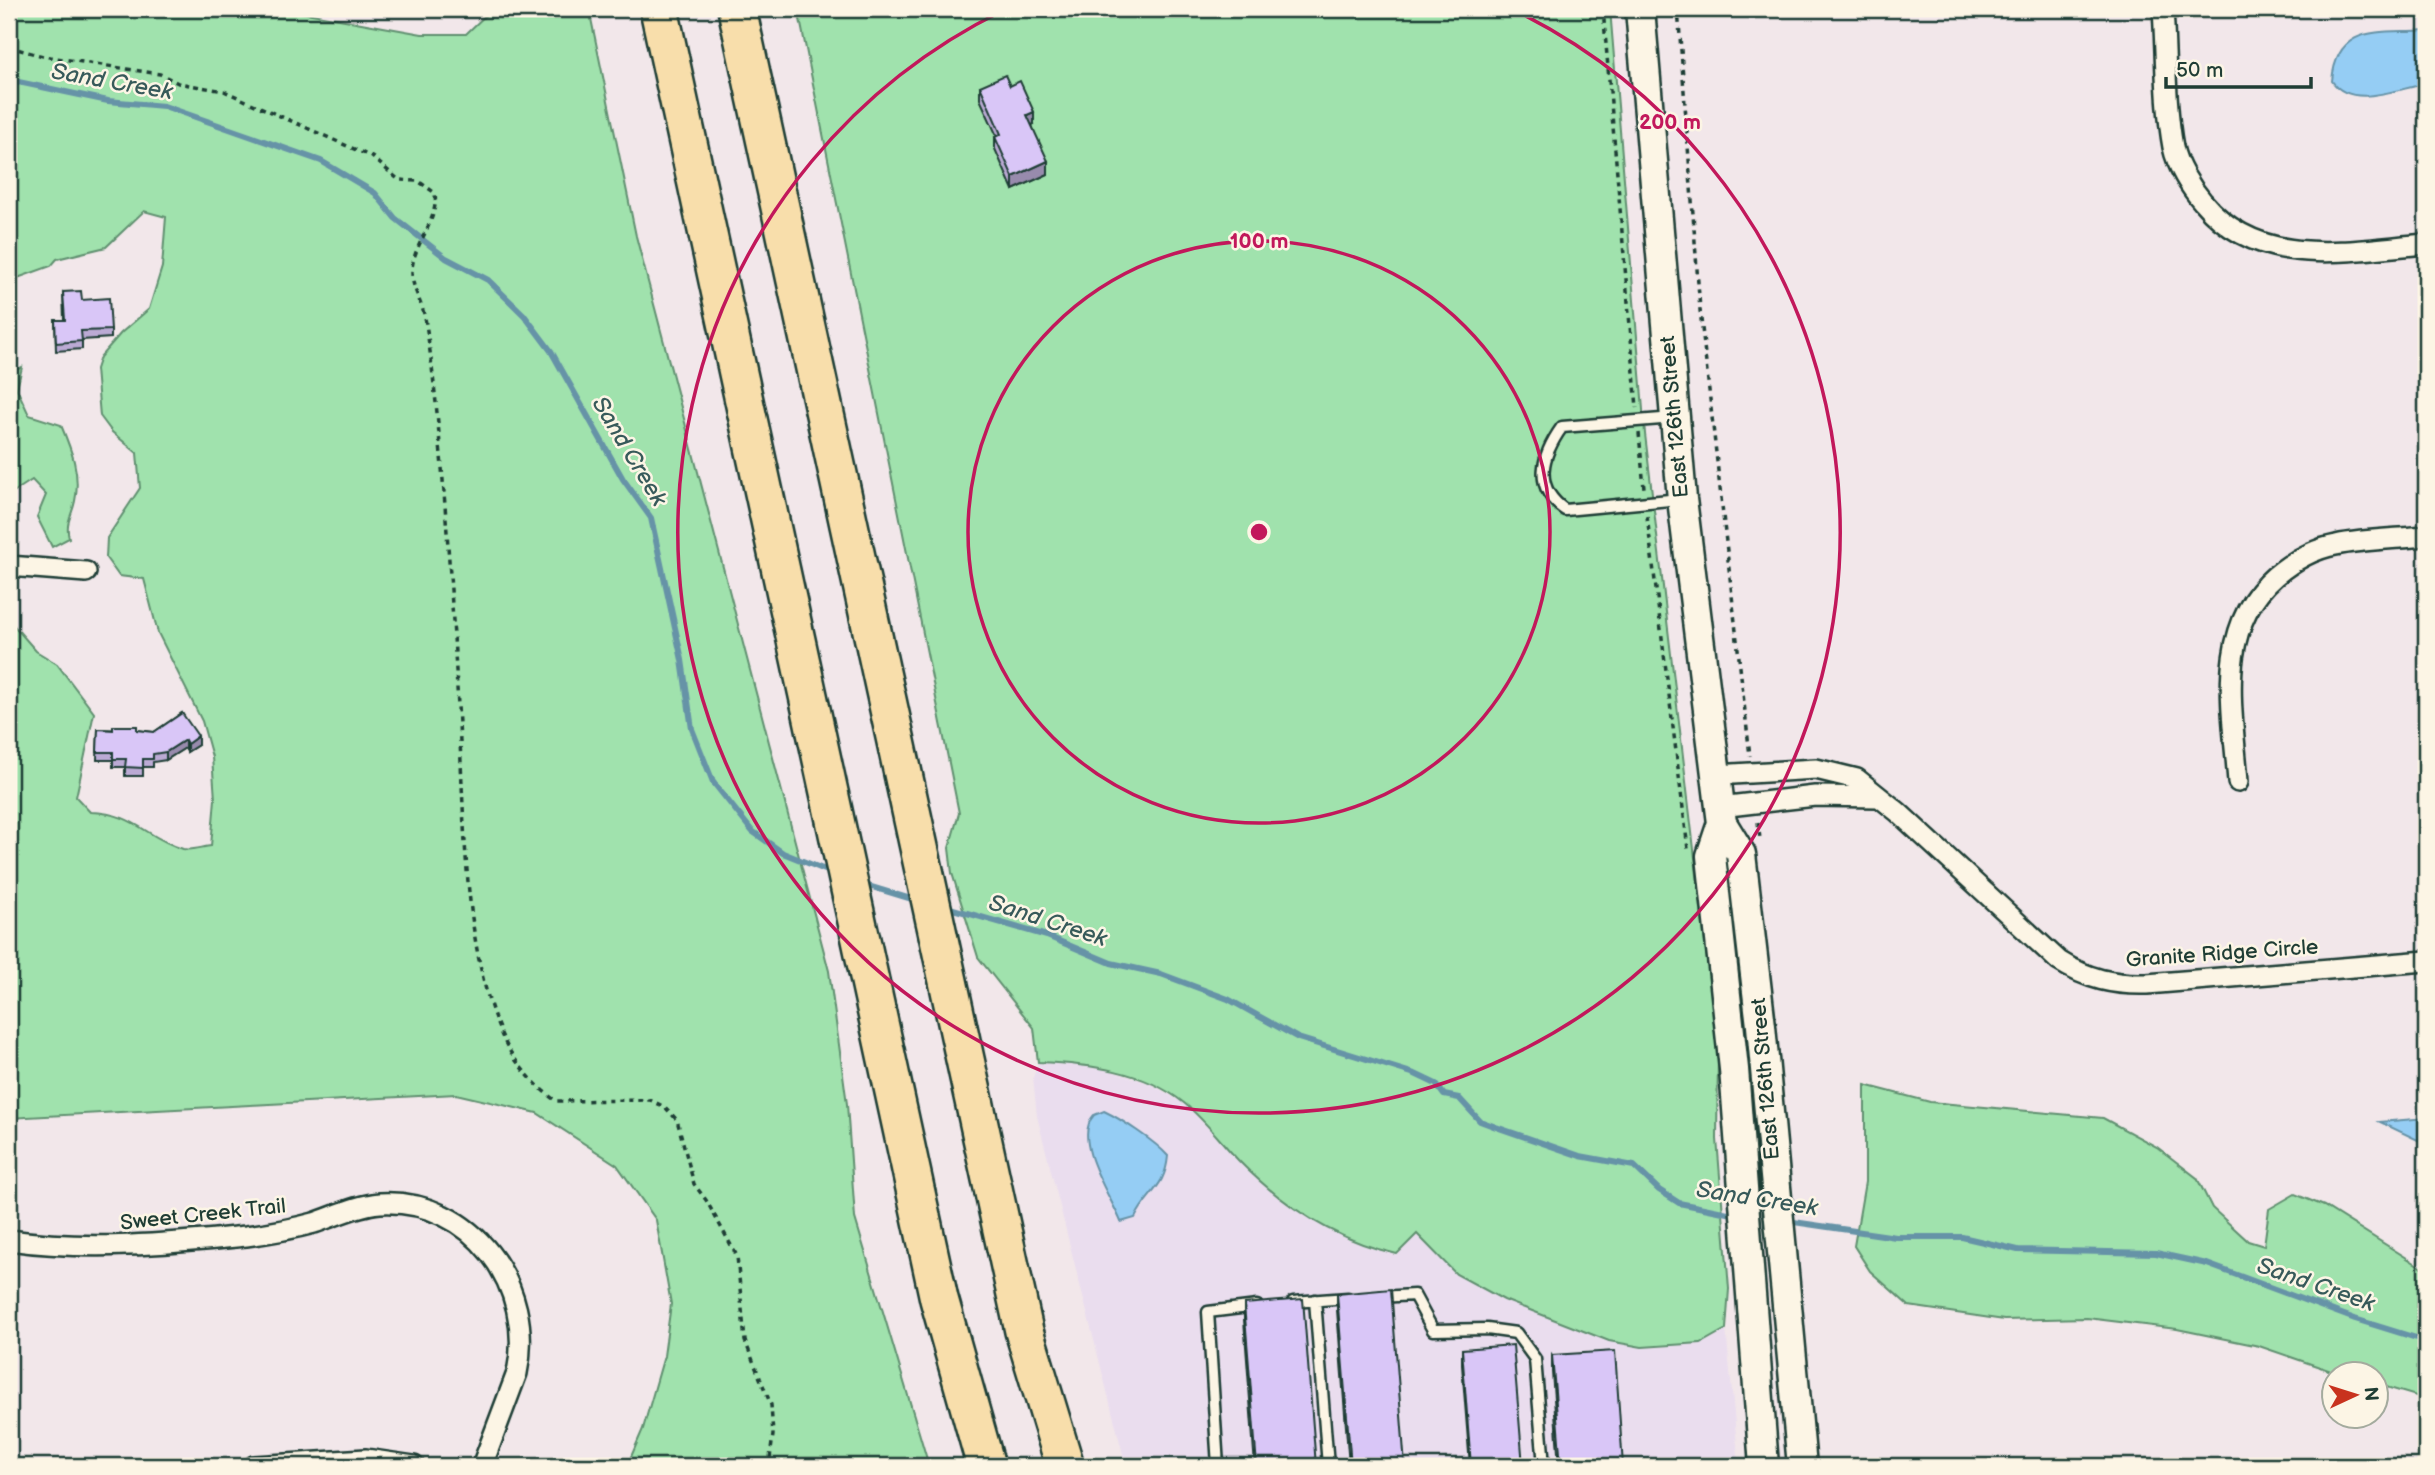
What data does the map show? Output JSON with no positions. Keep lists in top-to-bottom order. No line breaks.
{"streets":{"main road":["East 126th Street"],"street":["Granite Ridge Circle","Sweet Creek Trail"]},"crossings":[["East 126th Street","Granite Ridge Circle"]],"water":["Sand Creek"],"scale_bar":"50 m","north":"right","rings":["200 m","100 m"]}
